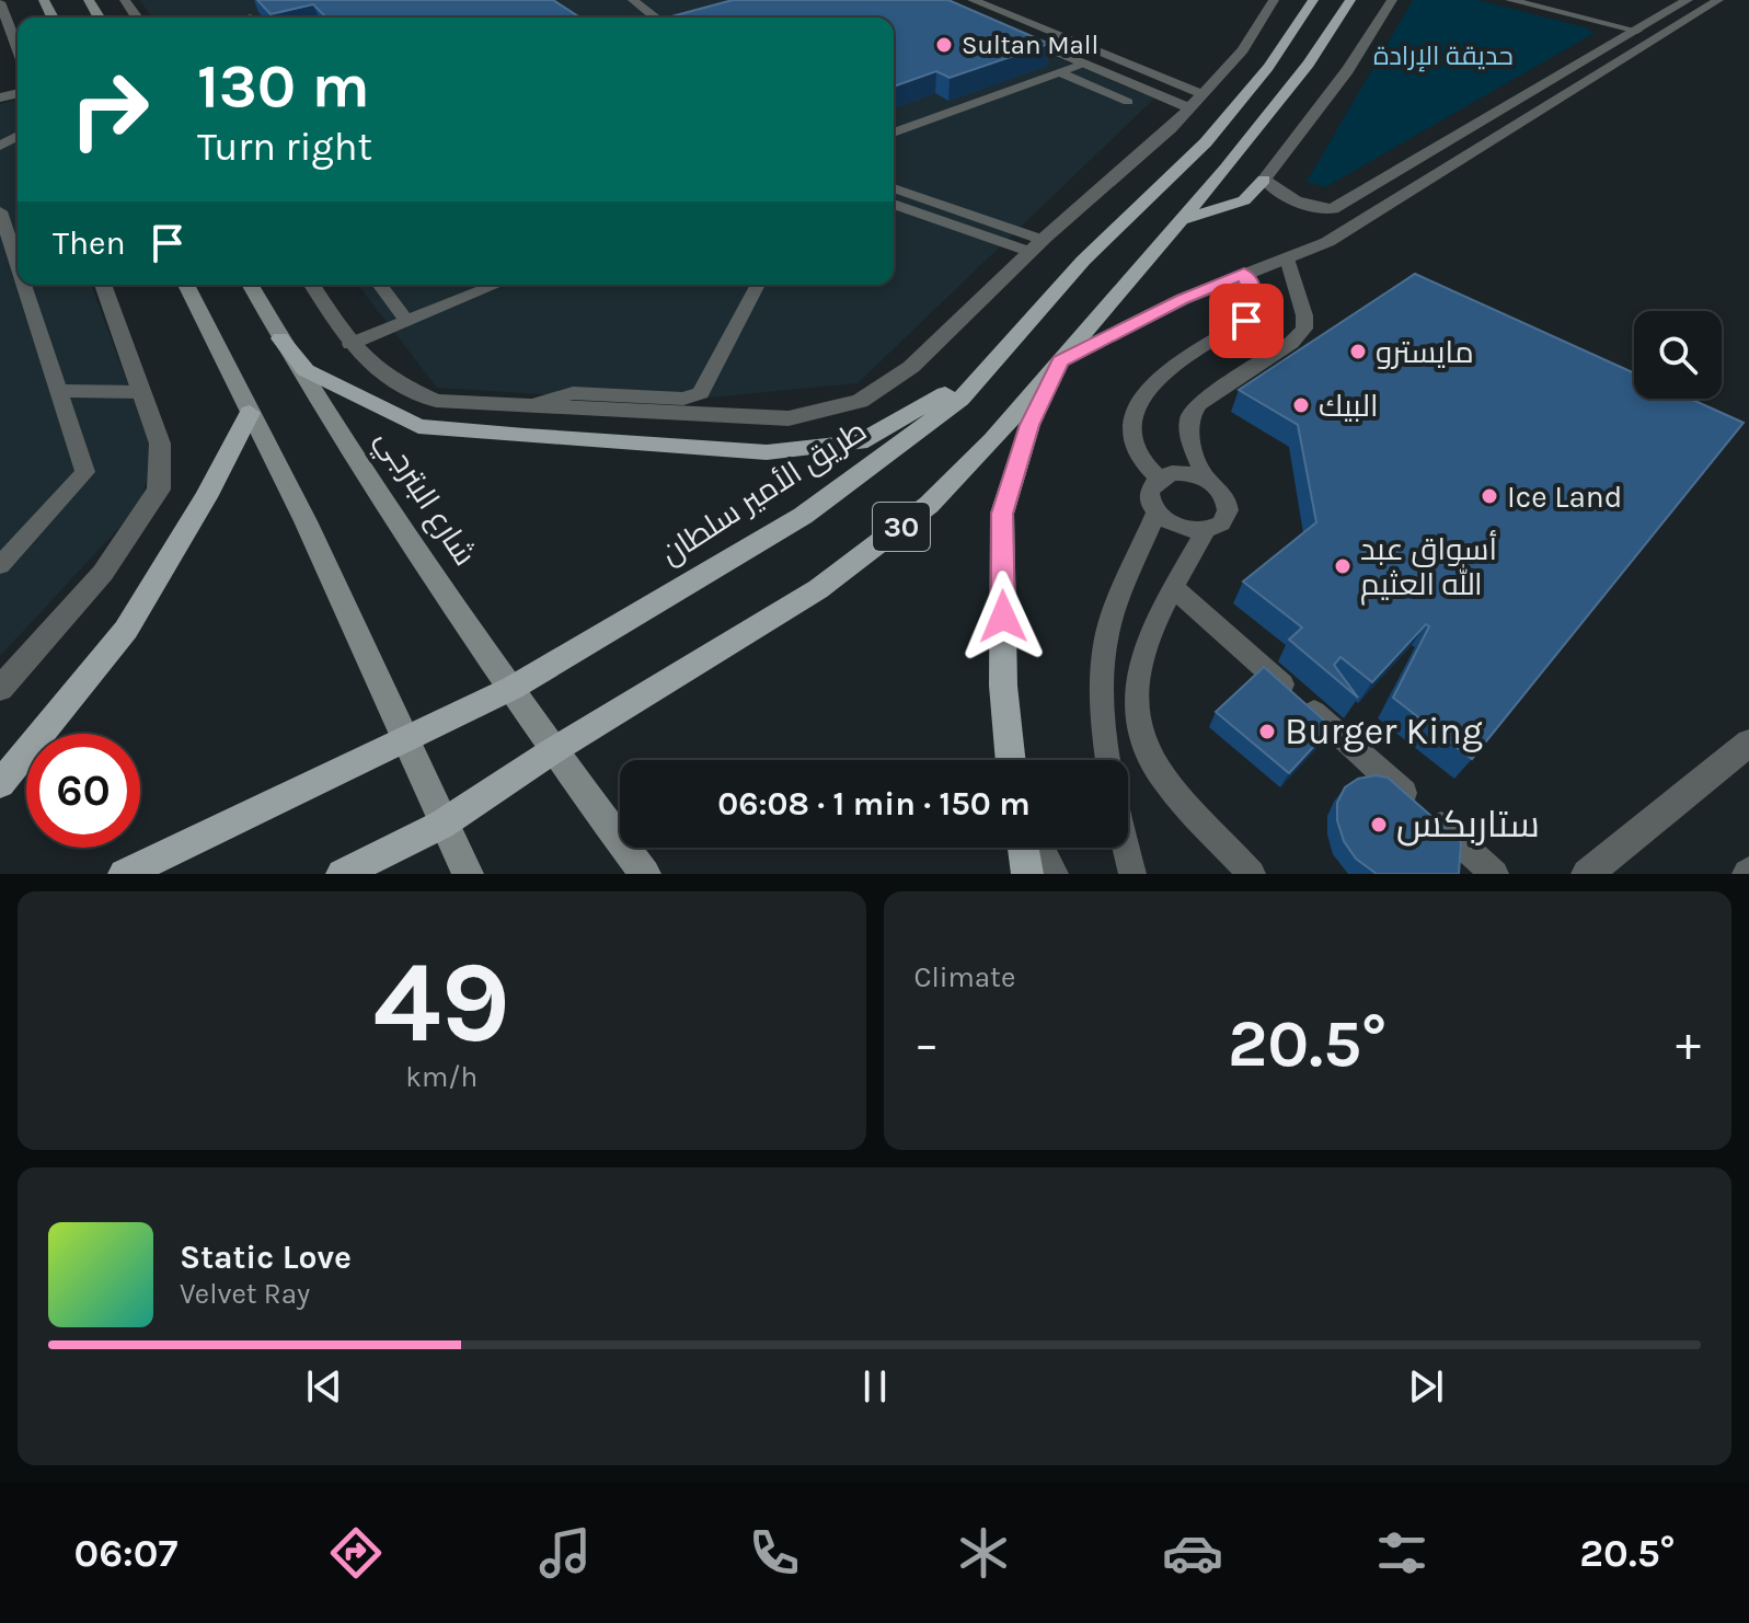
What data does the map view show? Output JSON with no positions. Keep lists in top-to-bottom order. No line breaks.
{"streets":{"main road":["طريق الأمير سلطان","شارع البترجي","30"]},"crossings":[["طريق الأمير سلطان","شارع البترجي"],["شارع البترجي","30"]],"parks":["حديقة الإرادة"],"places":["Sultan Mall","مايسترو","البيك","Ice Land","أسواق عبد الله العثيم","Burger King","ستاربكس"],"page":{"turn":["130 m","Turn right"],"then":"Then","limit":"60","trip":"06:08 · 1 min · 150 m","tile":[["49","km/h"],"Climate"],"heat":["−","20.5°","+"],"song":["Static Love","Velvet Ray"],"tabs":["06:07","20.5°"]}}
